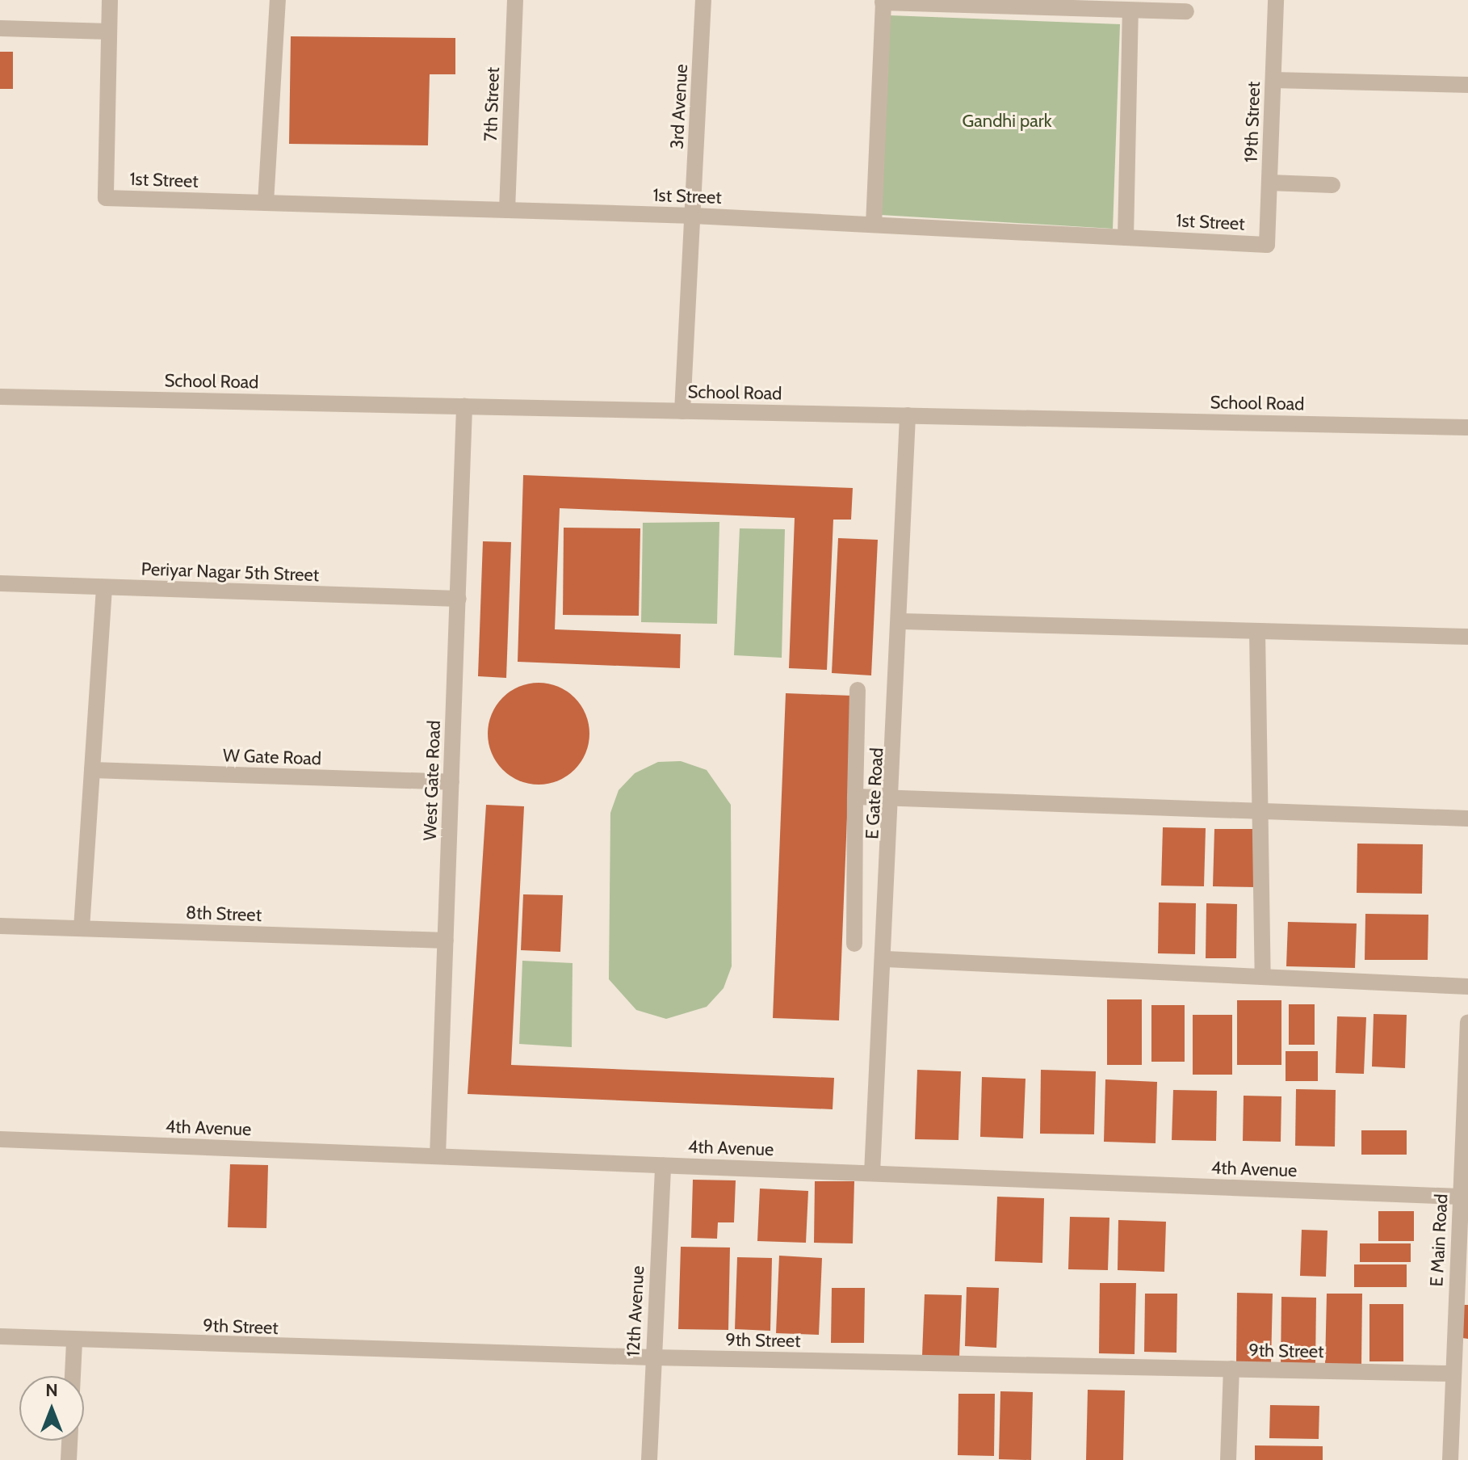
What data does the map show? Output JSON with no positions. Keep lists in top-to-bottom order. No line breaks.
{"streets":{"street":["7th Street","3rd Avenue","19th Street","1st Street","School Road","Periyar Nagar 5th Street","W Gate Road","West Gate Road","E Gate Road","8th Street","4th Avenue","E Main Road","12th Avenue","9th Street"]},"crossings":[["7th Street","1st Street"],["3rd Avenue","1st Street"],["3rd Avenue","School Road"],["19th Street","1st Street"],["School Road","West Gate Road"],["School Road","E Gate Road"],["Periyar Nagar 5th Street","West Gate Road"],["W Gate Road","West Gate Road"],["West Gate Road","8th Street"],["West Gate Road","4th Avenue"],["E Gate Road","4th Avenue"],["4th Avenue","E Main Road"],["4th Avenue","12th Avenue"],["E Main Road","9th Street"],["12th Avenue","9th Street"]],"parks":["Gandhi park"],"north":"top"}
